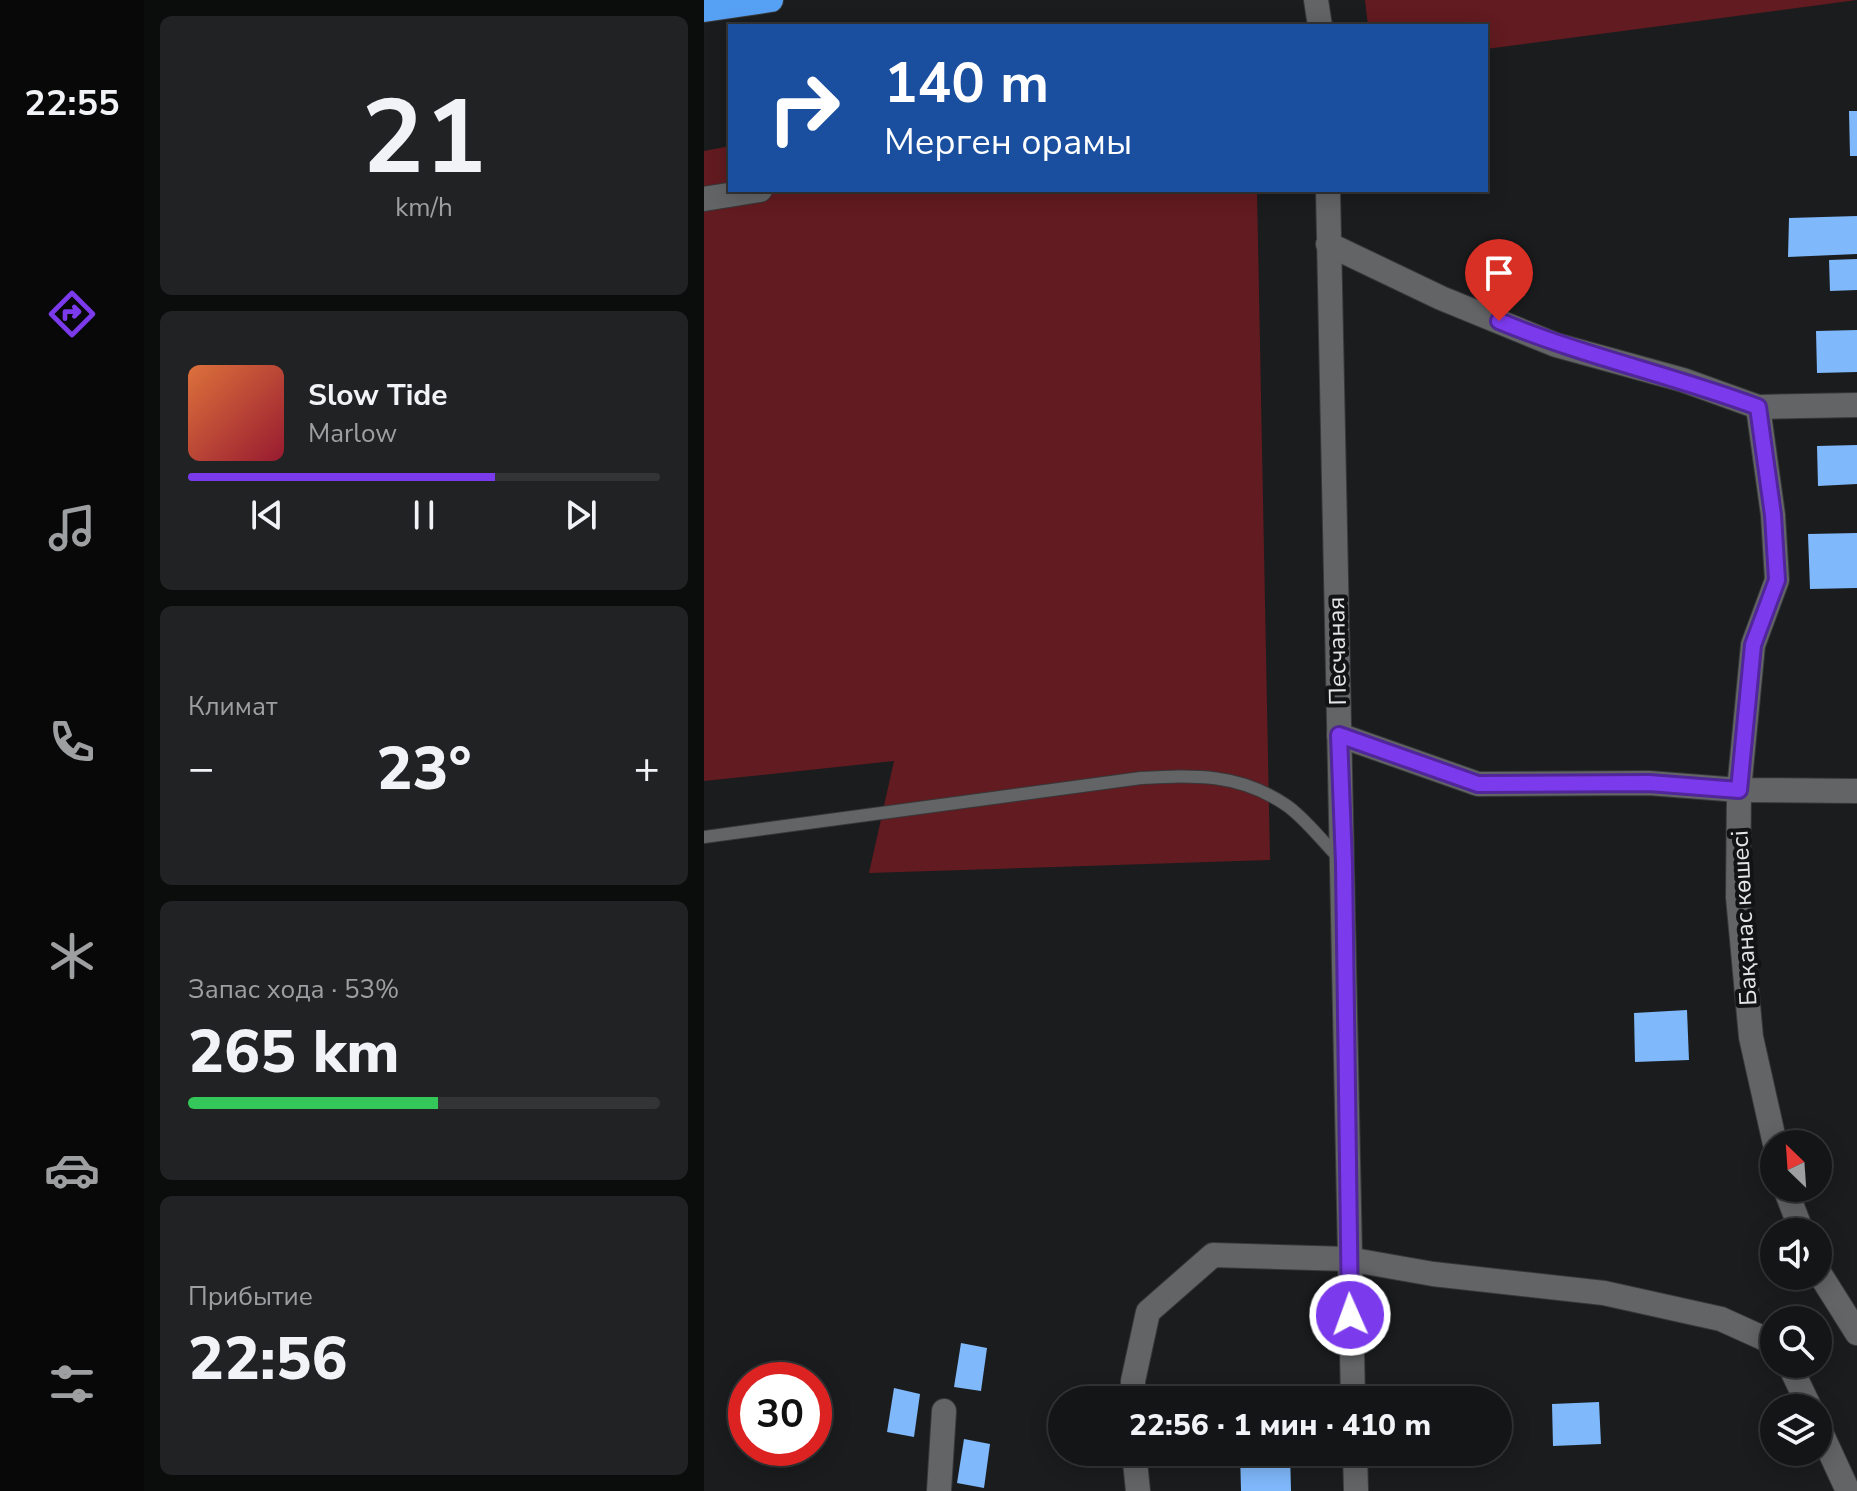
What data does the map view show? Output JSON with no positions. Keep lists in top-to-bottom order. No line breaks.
{"streets":{"street":["Песчаная","Бақанас көшесі"]},"north":"top left","page":{"tabs":"22:55","tile":[["21","km/h"],"Климат",["Запас хода · 53%","265 km"],["Прибытие","22:56"]],"turn":["140 m","Мерген орамы"],"song":["Slow Tide","Marlow"],"heat":["−","23°","+"],"limit":"30","trip":"22:56 · 1 мин · 410 m"}}
